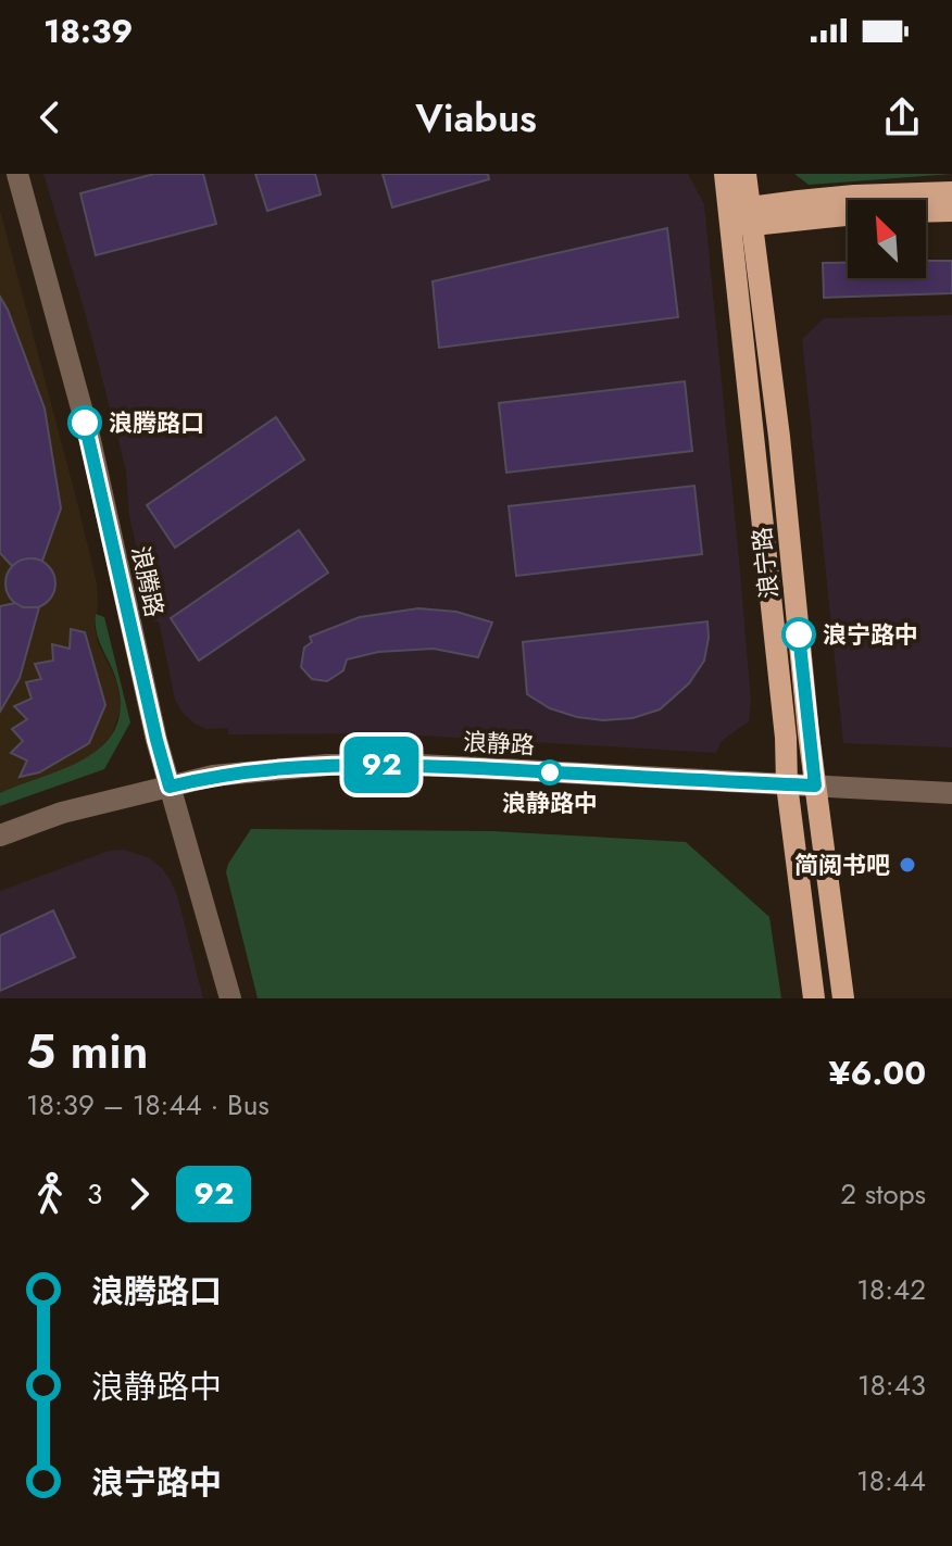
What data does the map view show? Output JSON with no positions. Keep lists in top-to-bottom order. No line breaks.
{"streets":{"main road":["浪宁路"],"street":["浪腾路","浪静路"]},"crossings":[["浪宁路","浪静路"],["浪腾路","浪静路"]],"places":["浪腾路口","浪宁路中","浪静路中","简阅书吧"],"lines":["bus line 92"],"north":"top left","page":{"status":"18:39","header":"Viabus","on_map":"92","heading":["5 min","18:39 – 18:44 · Bus","¥6.00"],"legs":["3","92","2 stops"],"list":[{"name":"浪腾路口","value":"18:42"},{"name":"浪静路中","value":"18:43"},{"name":"浪宁路中","value":"18:44"}]}}
